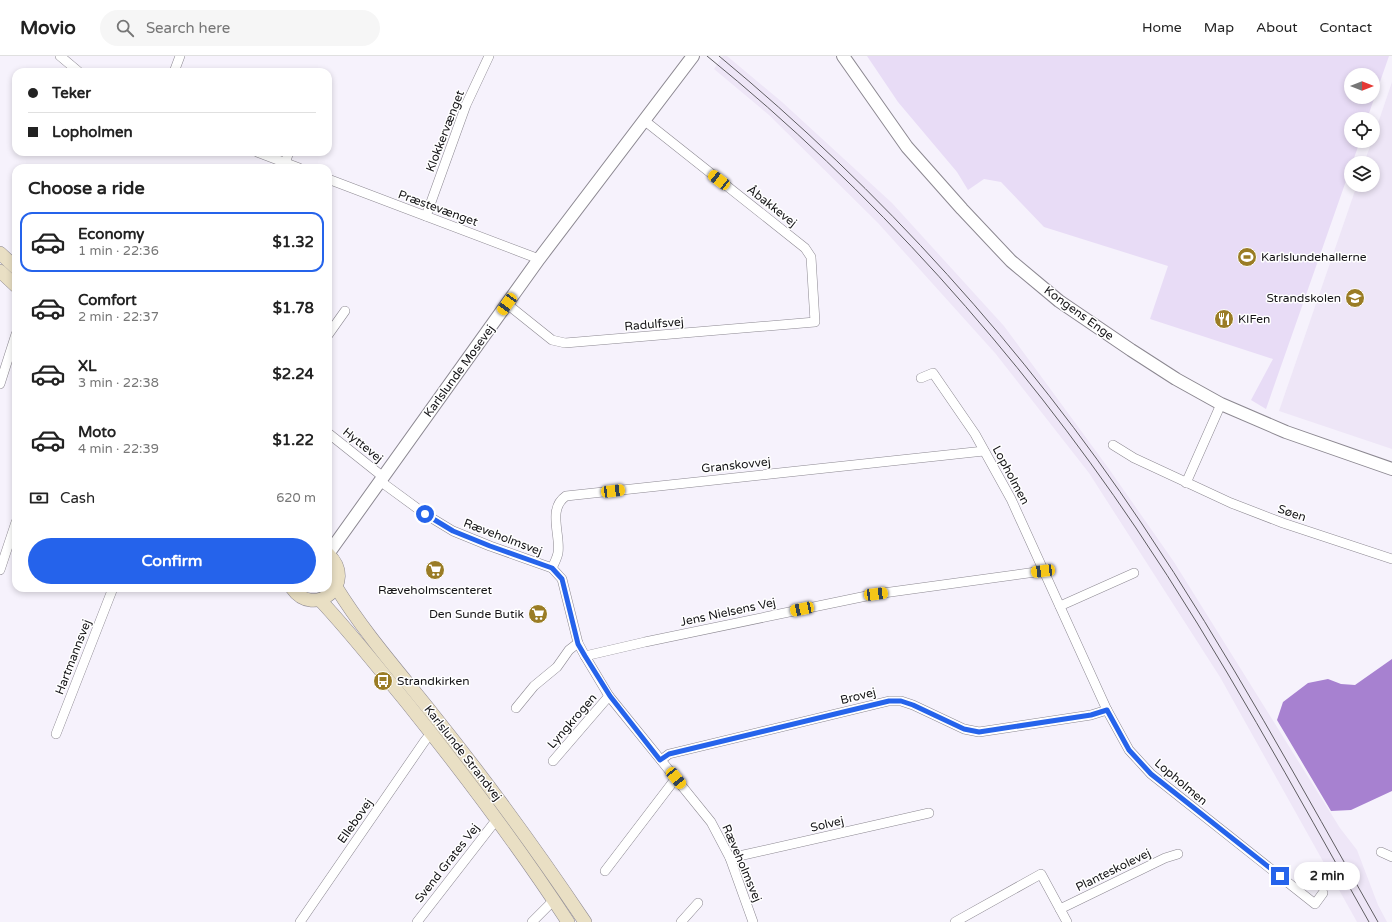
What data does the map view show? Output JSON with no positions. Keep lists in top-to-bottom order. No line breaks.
{"streets":{"main road":["Karlslunde Strandvej"],"street":["Klokkervænget","Åbakkevej","Præstevænget","Kongens Enge","Radulfsvej","Karlslunde Mosevej","Hyttevej","Granskovvej","Lopholmen","Søen","Ræveholmsvej","Jens Nielsens Vej","Hartmannsvej","Brovej","Lyngkrogen","Ellebovej","Solvej","Svend Grates Vej","Planteskolevej"]},"crossings":[["Klokkervænget","Præstevænget"],["Åbakkevej","Radulfsvej"],["Åbakkevej","Karlslunde Mosevej"],["Præstevænget","Karlslunde Mosevej"],["Radulfsvej","Karlslunde Mosevej"],["Karlslunde Mosevej","Hyttevej"],["Karlslunde Mosevej","Ræveholmsvej"],["Hyttevej","Ræveholmsvej"],["Granskovvej","Lopholmen"],["Granskovvej","Ræveholmsvej"],["Lopholmen","Jens Nielsens Vej"],["Lopholmen","Brovej"],["Ræveholmsvej","Jens Nielsens Vej"],["Ræveholmsvej","Brovej"],["Ræveholmsvej","Lyngkrogen"],["Ræveholmsvej","Solvej"],["Karlslunde Strandvej","Ellebovej"],["Karlslunde Strandvej","Svend Grates Vej"]],"places":{"sports":["Karlslundehallerne"],"school or university":["Strandskolen"],"restaurant":["KIFen"],"supermarket":["Ræveholmscenteret","Den Sunde Butik"],"bus stop":["Strandkirken"]},"north":"right","page":{"header":"Movio","search":"Search here","nav":["Home","Map","About","Contact"],"banner":["Teker","Lopholmen"],"heading":"Choose a ride","list":[{"name":"Economy","note":"1 min · 22:36","value":"$1.32"},{"name":"Comfort","note":"2 min · 22:37","value":"$1.78"},{"name":"XL","note":"3 min · 22:38","value":"$2.24"},{"name":"Moto","note":"4 min · 22:39","value":"$1.22"}],"pay":["Cash","620 m"],"buttons":"Confirm","bubble":"2 min"}}
